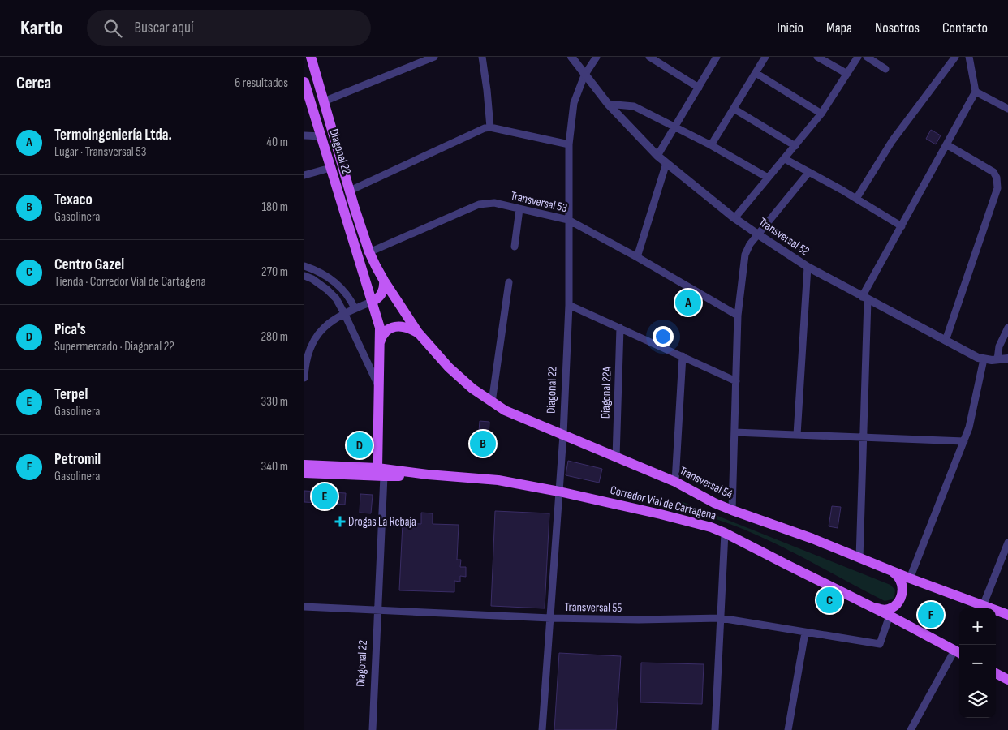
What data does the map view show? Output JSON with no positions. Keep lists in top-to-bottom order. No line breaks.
{"streets":{"main road":["Diagonal 22","Transversal 54","Corredor Vial de Cartagena"],"street":["Transversal 53","Transversal 52","Diagonal 22A","Transversal 55"]},"crossings":[["Diagonal 22","Transversal 53"],["Diagonal 22","Transversal 52"],["Diagonal 22","Transversal 54"],["Diagonal 22","Corredor Vial de Cartagena"],["Diagonal 22","Transversal 55"],["Diagonal 22A","Transversal 54"],["Corredor Vial de Cartagena","Transversal 55"]],"places":{"health":["Drogas La Rebaja"]},"page":{"header":"Kartio","search":"Buscar aquí","nav":["Inicio","Mapa","Nosotros","Contacto"],"heading":["Cerca","6 resultados"],"list":[{"mark":"A","name":"Termoingeniería Ltda.","note":"Lugar · Transversal 53","value":"40 m"},{"mark":"B","name":"Texaco","note":"Gasolinera","value":"180 m"},{"mark":"C","name":"Centro Gazel","note":"Tienda · Corredor Vial de Cartagena","value":"270 m"},{"mark":"D","name":"Pica's","note":"Supermercado · Diagonal 22","value":"280 m"},{"mark":"E","name":"Terpel","note":"Gasolinera","value":"330 m"},{"mark":"F","name":"Petromil","note":"Gasolinera","value":"340 m"}],"pins":["A","B","D","E","C","F"],"map_buttons":["+","−"]}}
